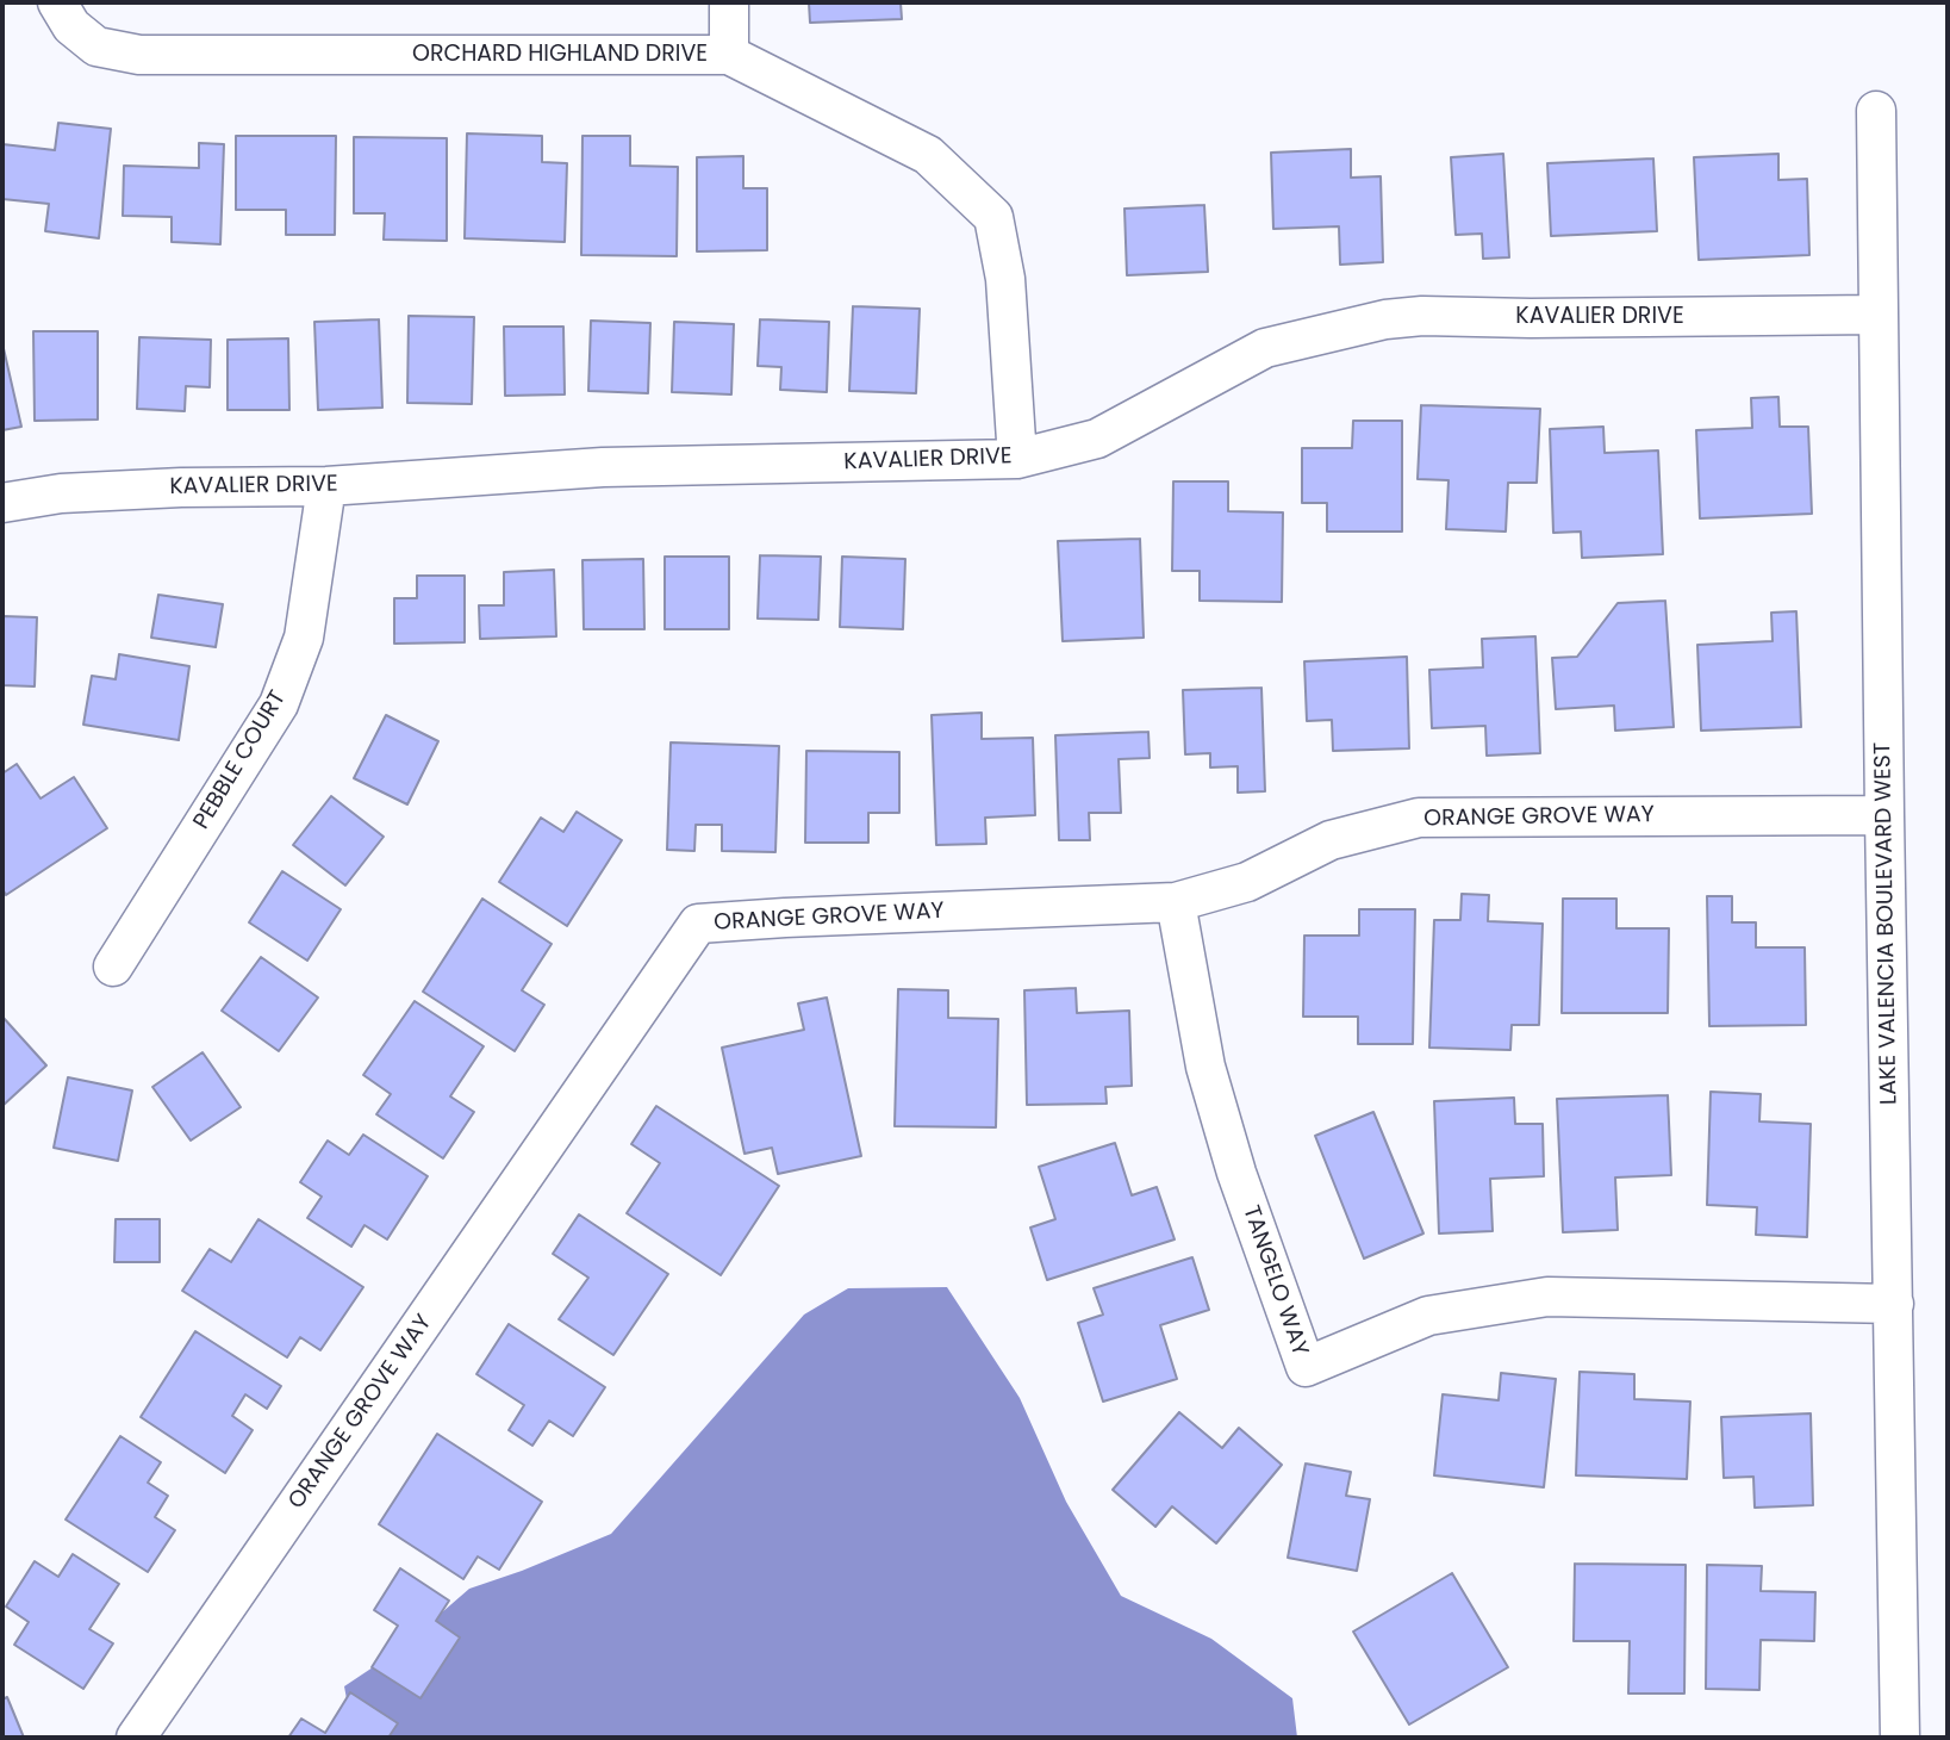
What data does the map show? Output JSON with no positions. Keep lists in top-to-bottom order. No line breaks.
{"streets":{"street":["ORCHARD HIGHLAND DRIVE","KAVALIER DRIVE","PEBBLE COURT","ORANGE GROVE WAY","LAKE VALENCIA BOULEVARD WEST","TANGELO WAY"]},"crossings":[["ORCHARD HIGHLAND DRIVE","KAVALIER DRIVE"],["KAVALIER DRIVE","PEBBLE COURT"],["KAVALIER DRIVE","LAKE VALENCIA BOULEVARD WEST"],["ORANGE GROVE WAY","LAKE VALENCIA BOULEVARD WEST"],["ORANGE GROVE WAY","TANGELO WAY"],["LAKE VALENCIA BOULEVARD WEST","TANGELO WAY"]]}
